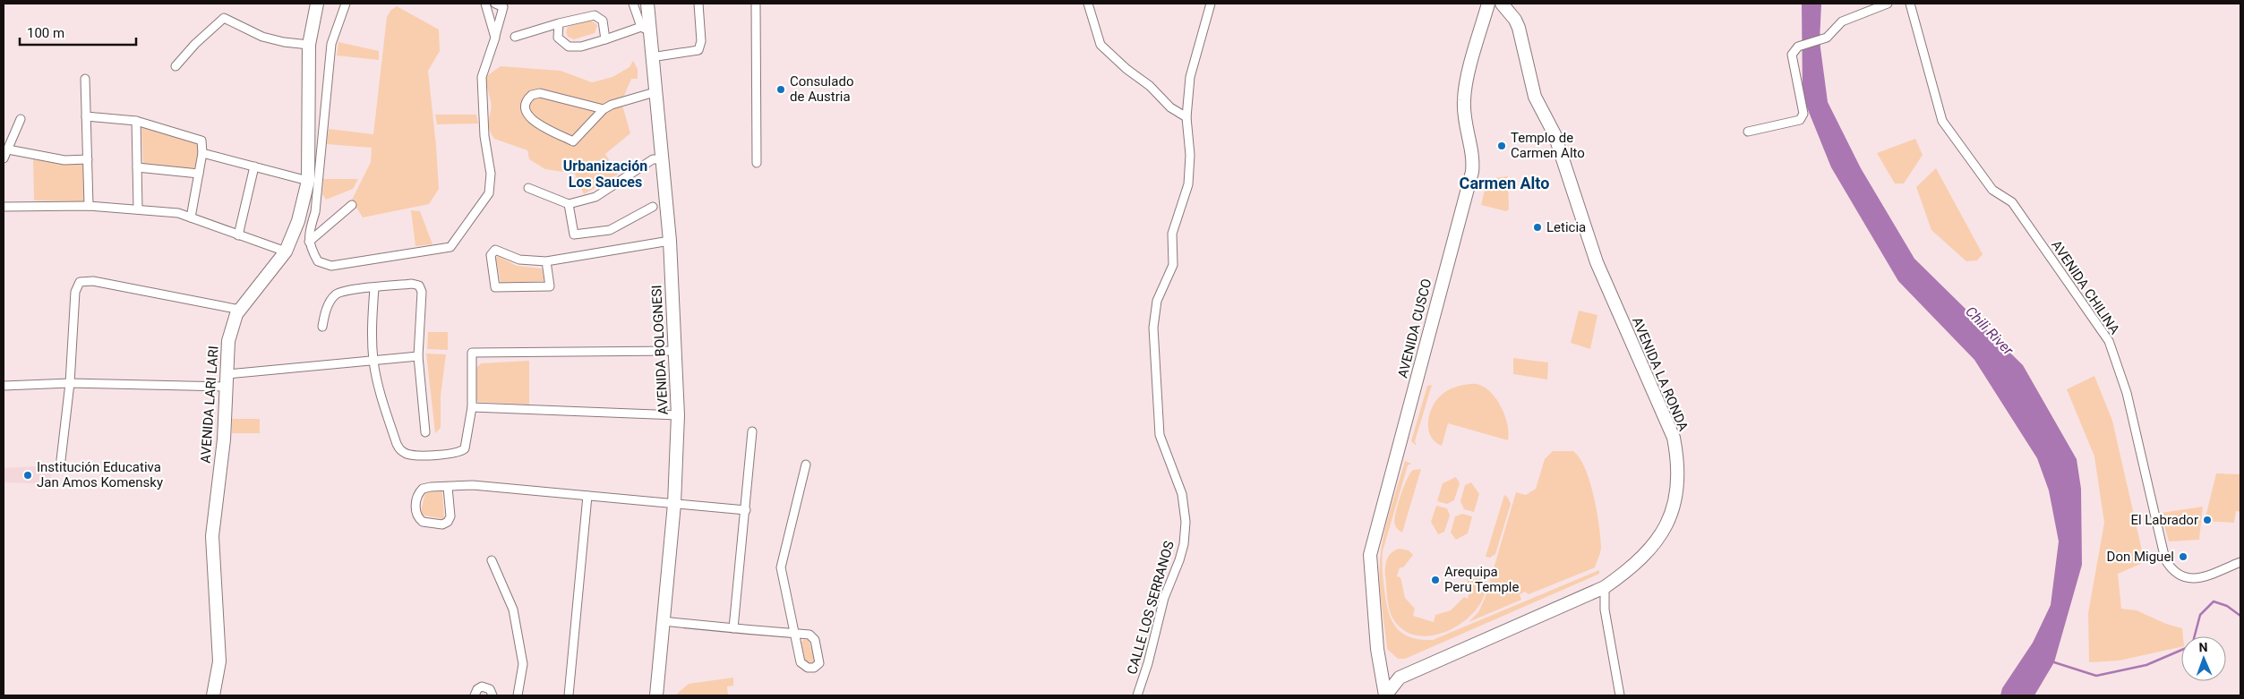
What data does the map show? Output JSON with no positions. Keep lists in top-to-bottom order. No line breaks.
{"streets":{"main road":["AVENIDA CUSCO","AVENIDA BOLOGNESI","AVENIDA LA RONDA","AVENIDA LARI LARI"],"street":["AVENIDA CHILINA","CALLE LOS SERRANOS"]},"crossings":[["AVENIDA CUSCO","AVENIDA LA RONDA"]],"districts":["Urbanización Los Sauces","Carmen Alto"],"water":["Chili River"],"places":["Consulado de Austria","Templo de Carmen Alto","Leticia","Institución Educativa Jan Amos Komensky","El Labrador","Don Miguel","Arequipa Peru Temple"],"scale_bar":"100 m","north":"top"}
